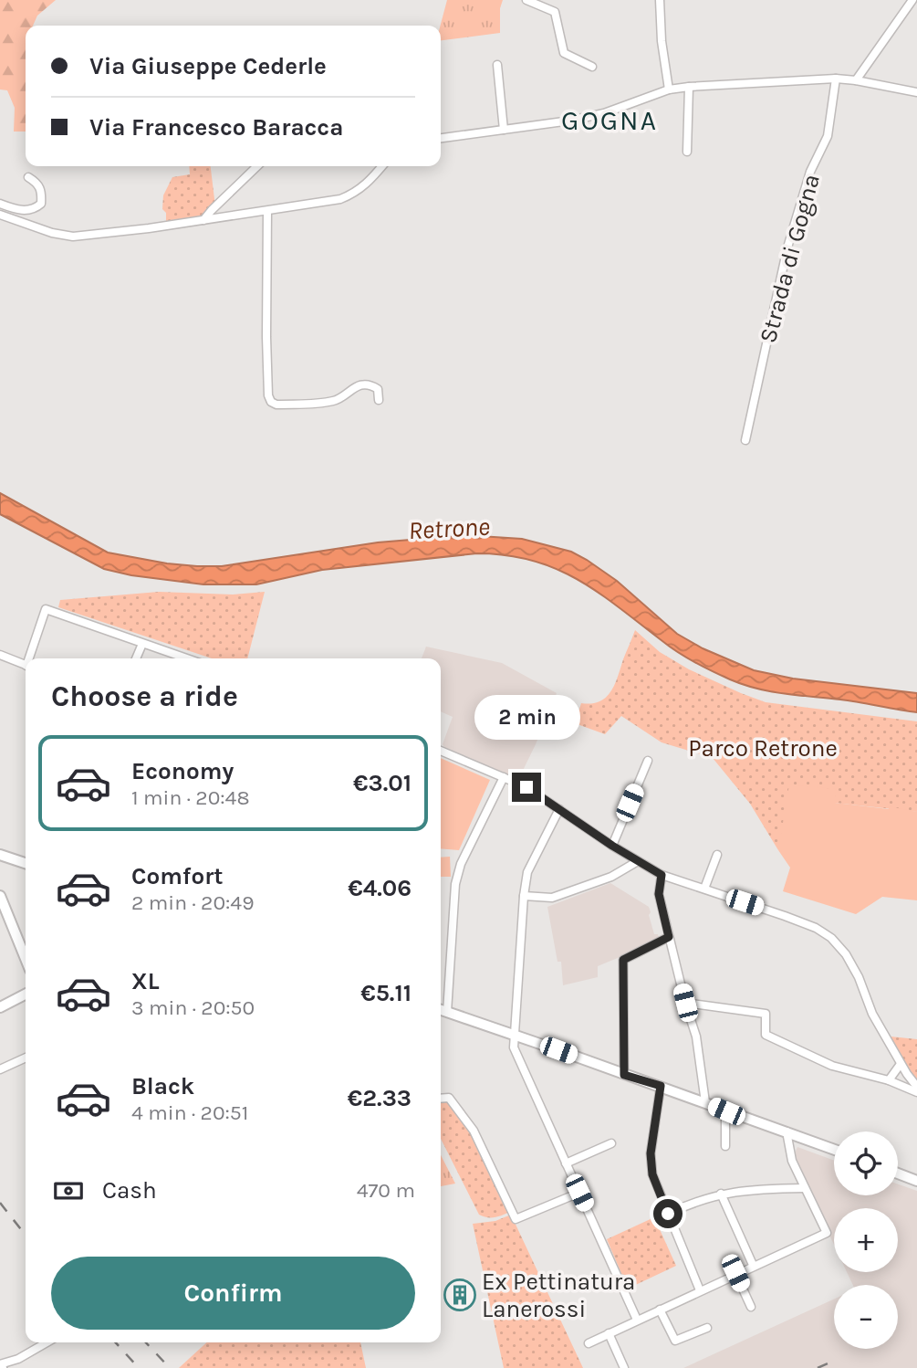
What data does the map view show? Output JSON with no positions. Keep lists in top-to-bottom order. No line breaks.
{"streets":{"street":["Strada di Gogna"]},"districts":["GOGNA"],"water":["Retrone"],"parks":["Parco Retrone"],"places":{"building":["Ex Pettinatura Lanerossi"]},"page":{"banner":["Via Giuseppe Cederle","Via Francesco Baracca"],"heading":"Choose a ride","bubble":"2 min","list":[{"name":"Economy","note":"1 min · 20:48","value":"€3.01"},{"name":"Comfort","note":"2 min · 20:49","value":"€4.06"},{"name":"XL","note":"3 min · 20:50","value":"€5.11"},{"name":"Black","note":"4 min · 20:51","value":"€2.33"}],"map_buttons":["+","−"],"pay":["Cash","470 m"],"buttons":"Confirm"}}
